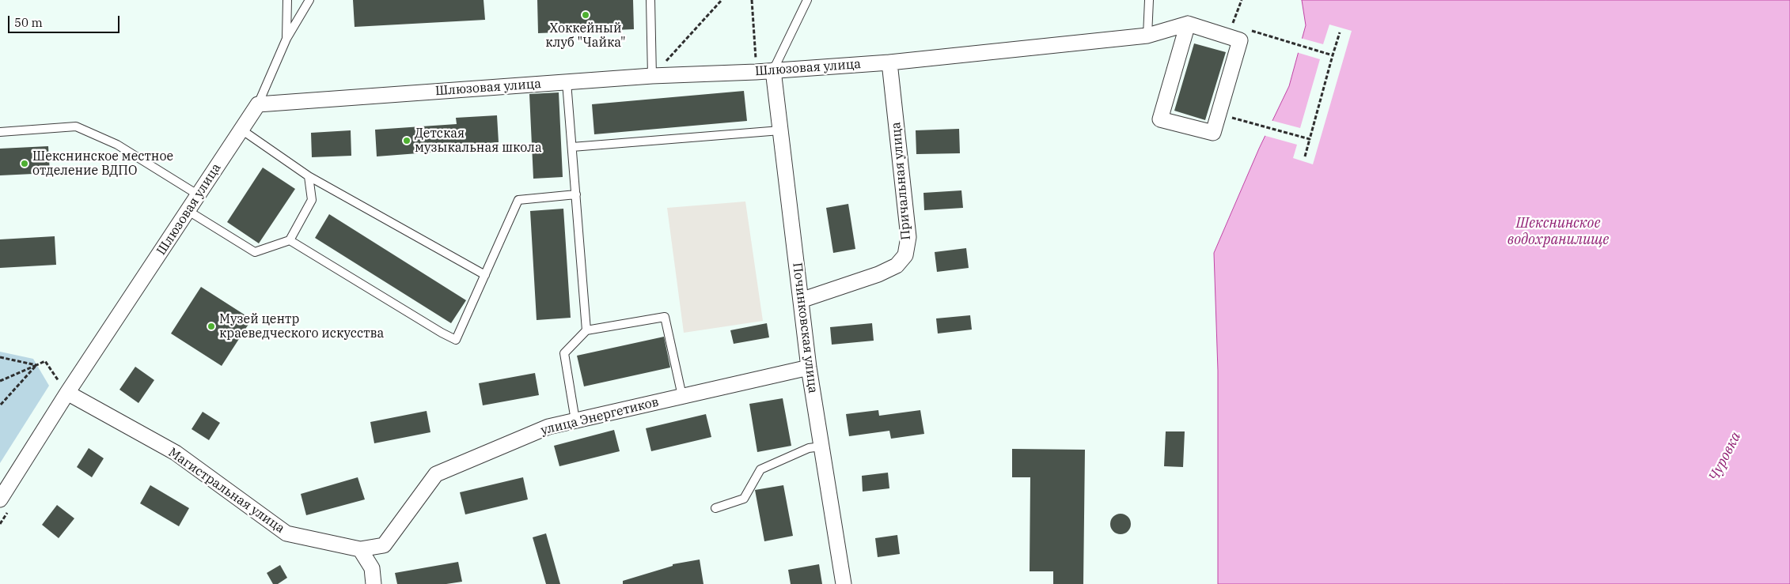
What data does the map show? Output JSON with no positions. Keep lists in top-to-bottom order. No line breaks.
{"streets":{"street":["Шлюзовая улица","Причальная улица","Починковская улица","улица Энергетиков","Магистральная улица"]},"crossings":[["Шлюзовая улица","Причальная улица"],["Шлюзовая улица","Починковская улица"],["Шлюзовая улица","Магистральная улица"],["Причальная улица","Починковская улица"],["Починковская улица","улица Энергетиков"],["улица Энергетиков","Магистральная улица"]],"water":["Шекснинское водохранилище","Чуровка"],"places":["Хоккейный клуб \"Чайка\"","Детская музыкальная школа","Шекснинское местное отделение ВДПО","Музей центр краеведческого искусства"],"scale_bar":"50 m"}
